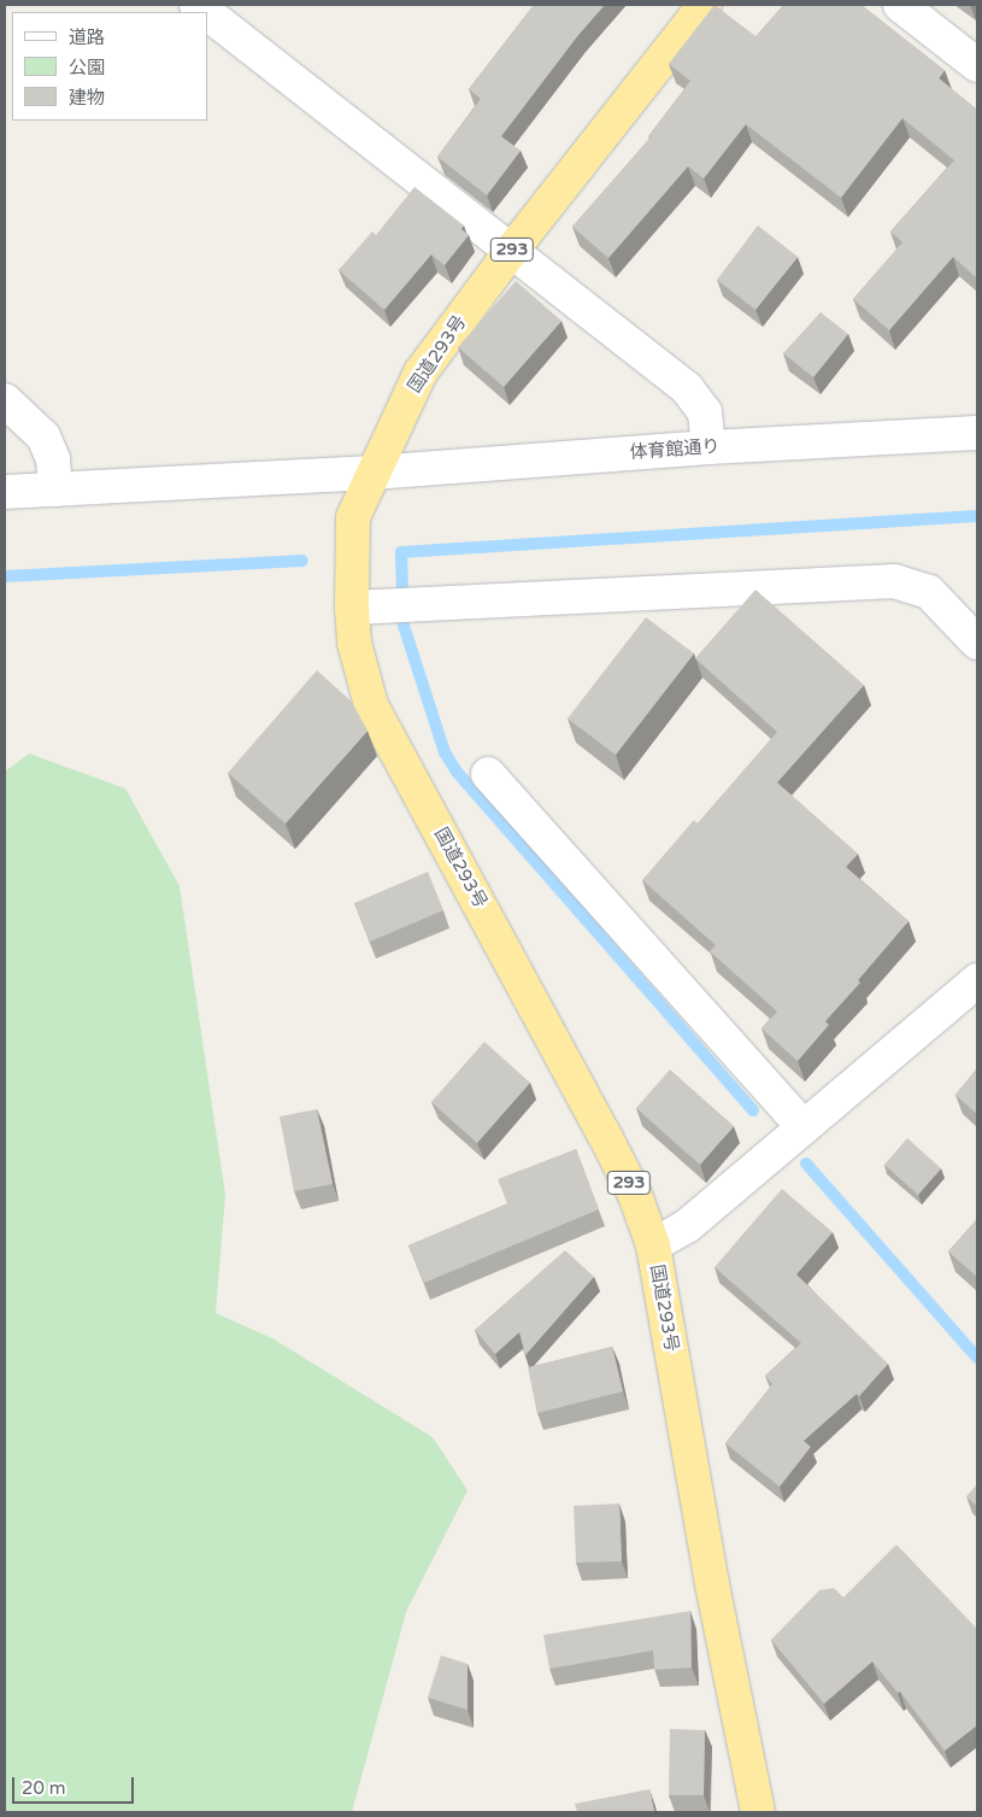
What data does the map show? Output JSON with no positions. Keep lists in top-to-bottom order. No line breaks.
{"streets":{"highway":["293","国道293号"],"street":["体育館通り"]},"crossings":[["国道293号","体育館通り"]],"legend":["道路","公園","建物"],"scale_bar":"20 m"}
